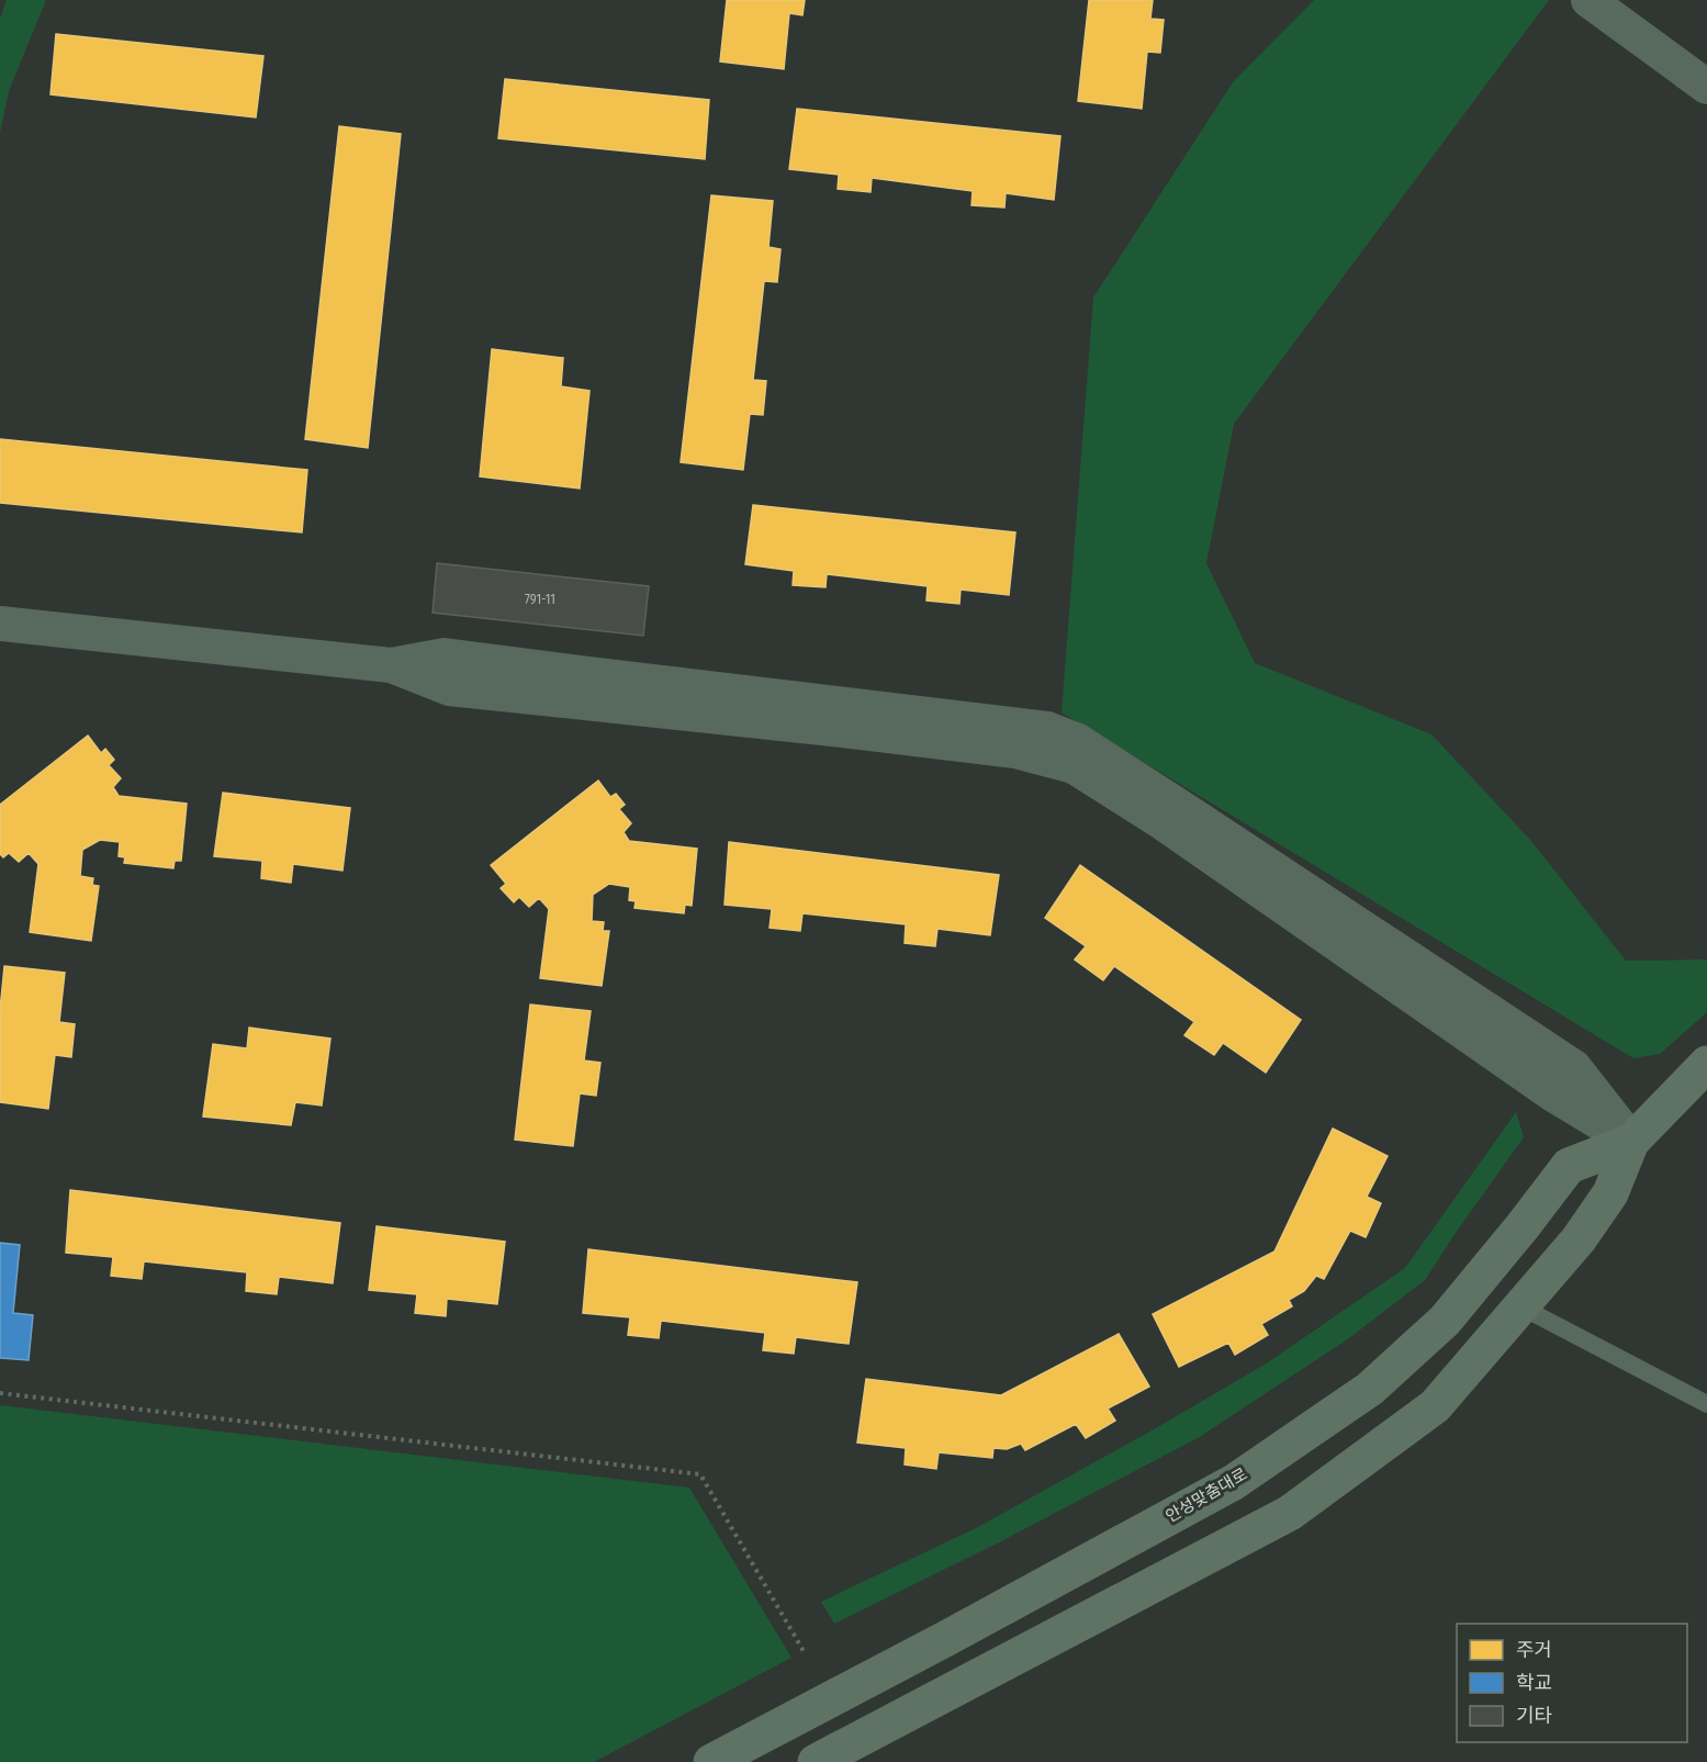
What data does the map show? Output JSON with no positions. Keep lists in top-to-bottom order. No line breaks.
{"streets":{"main road":["안성맞춤대로"]},"house_numbers":["791-11"],"legend":["주거","학교","기타"]}
